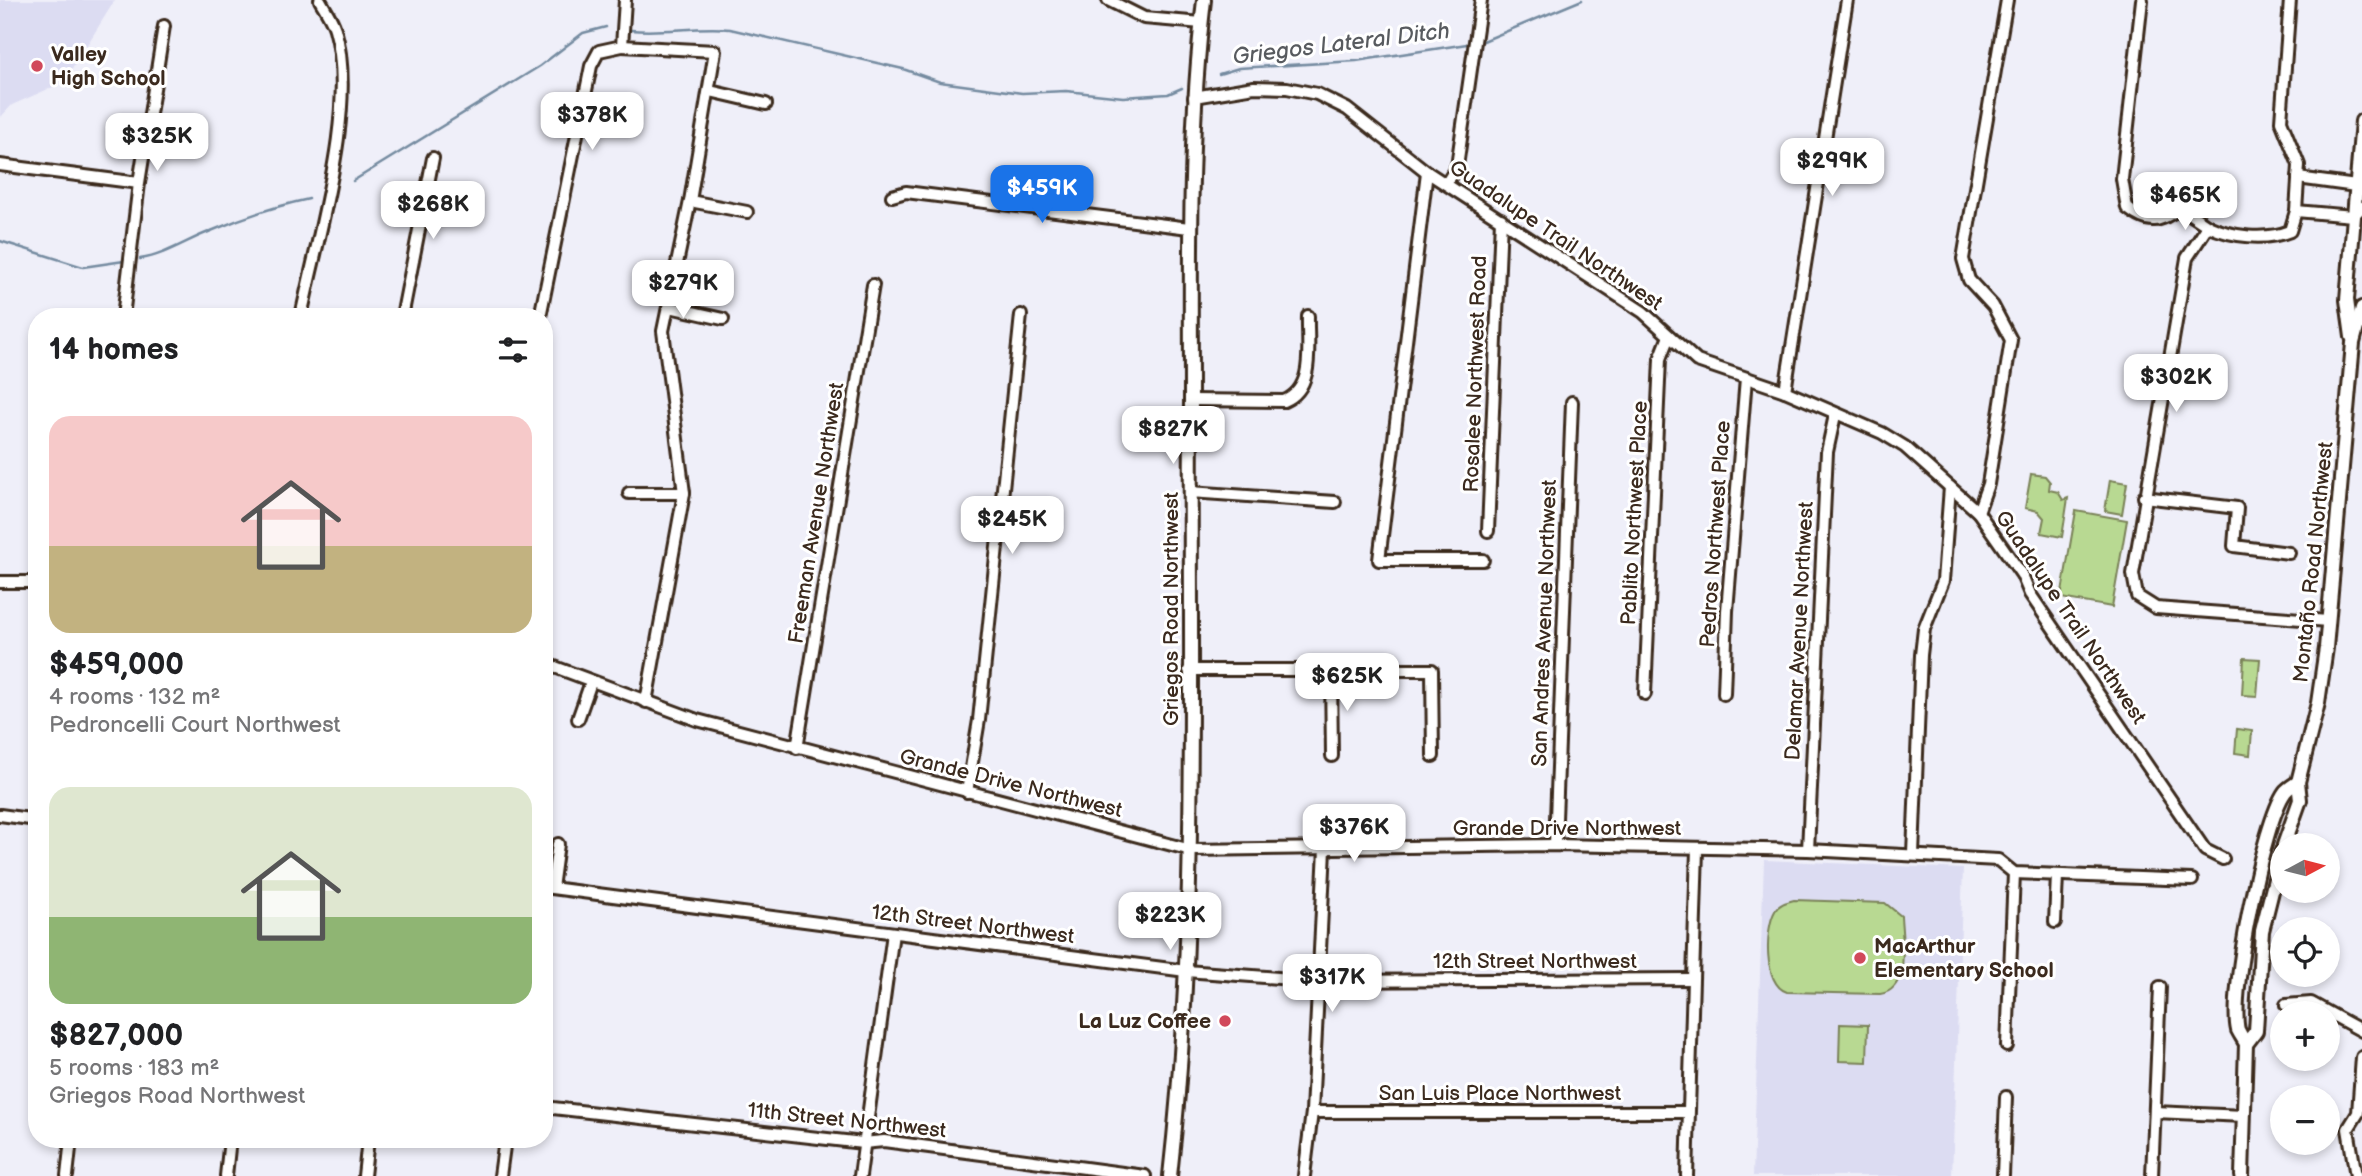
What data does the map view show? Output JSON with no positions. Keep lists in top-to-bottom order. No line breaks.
{"streets":{"main road":["Montaño Road Northwest","Griegos Road Northwest"],"street":["Guadalupe Trail Northwest","Rosalee Northwest Road","Freeman Avenue Northwest","Pablito Northwest Place","Pedros Northwest Place","San Andres Avenue Northwest","Delamar Avenue Northwest","Grande Drive Northwest","12th Street Northwest","San Luis Place Northwest","11th Street Northwest"]},"crossings":[["Guadalupe Trail Northwest","Rosalee Northwest Road"],["Guadalupe Trail Northwest","Pablito Northwest Place"],["Guadalupe Trail Northwest","Pedros Northwest Place"],["Guadalupe Trail Northwest","Griegos Road Northwest"],["Guadalupe Trail Northwest","Delamar Avenue Northwest"],["Freeman Avenue Northwest","Grande Drive Northwest"],["Griegos Road Northwest","Grande Drive Northwest"],["Griegos Road Northwest","12th Street Northwest"],["San Andres Avenue Northwest","Grande Drive Northwest"],["Delamar Avenue Northwest","Grande Drive Northwest"]],"water":["Griegos Lateral Ditch"],"places":["Valley High School","MacArthur Elementary School","La Luz Coffee"],"north":"right","page":{"price":["$378K","$325K","$299K","$459K","$465K","$268K","$279K","$302K","$827K","$245K","$625K","$376K","$223K","$317K"],"heading":"14 homes","list":[{"name":"$459,000","note":"4 rooms · 132 m² · Pedroncelli Court Northwest"},{"name":"$827,000","note":"5 rooms · 183 m² · Griegos Road Northwest"}],"map_buttons":["+","−"]}}
